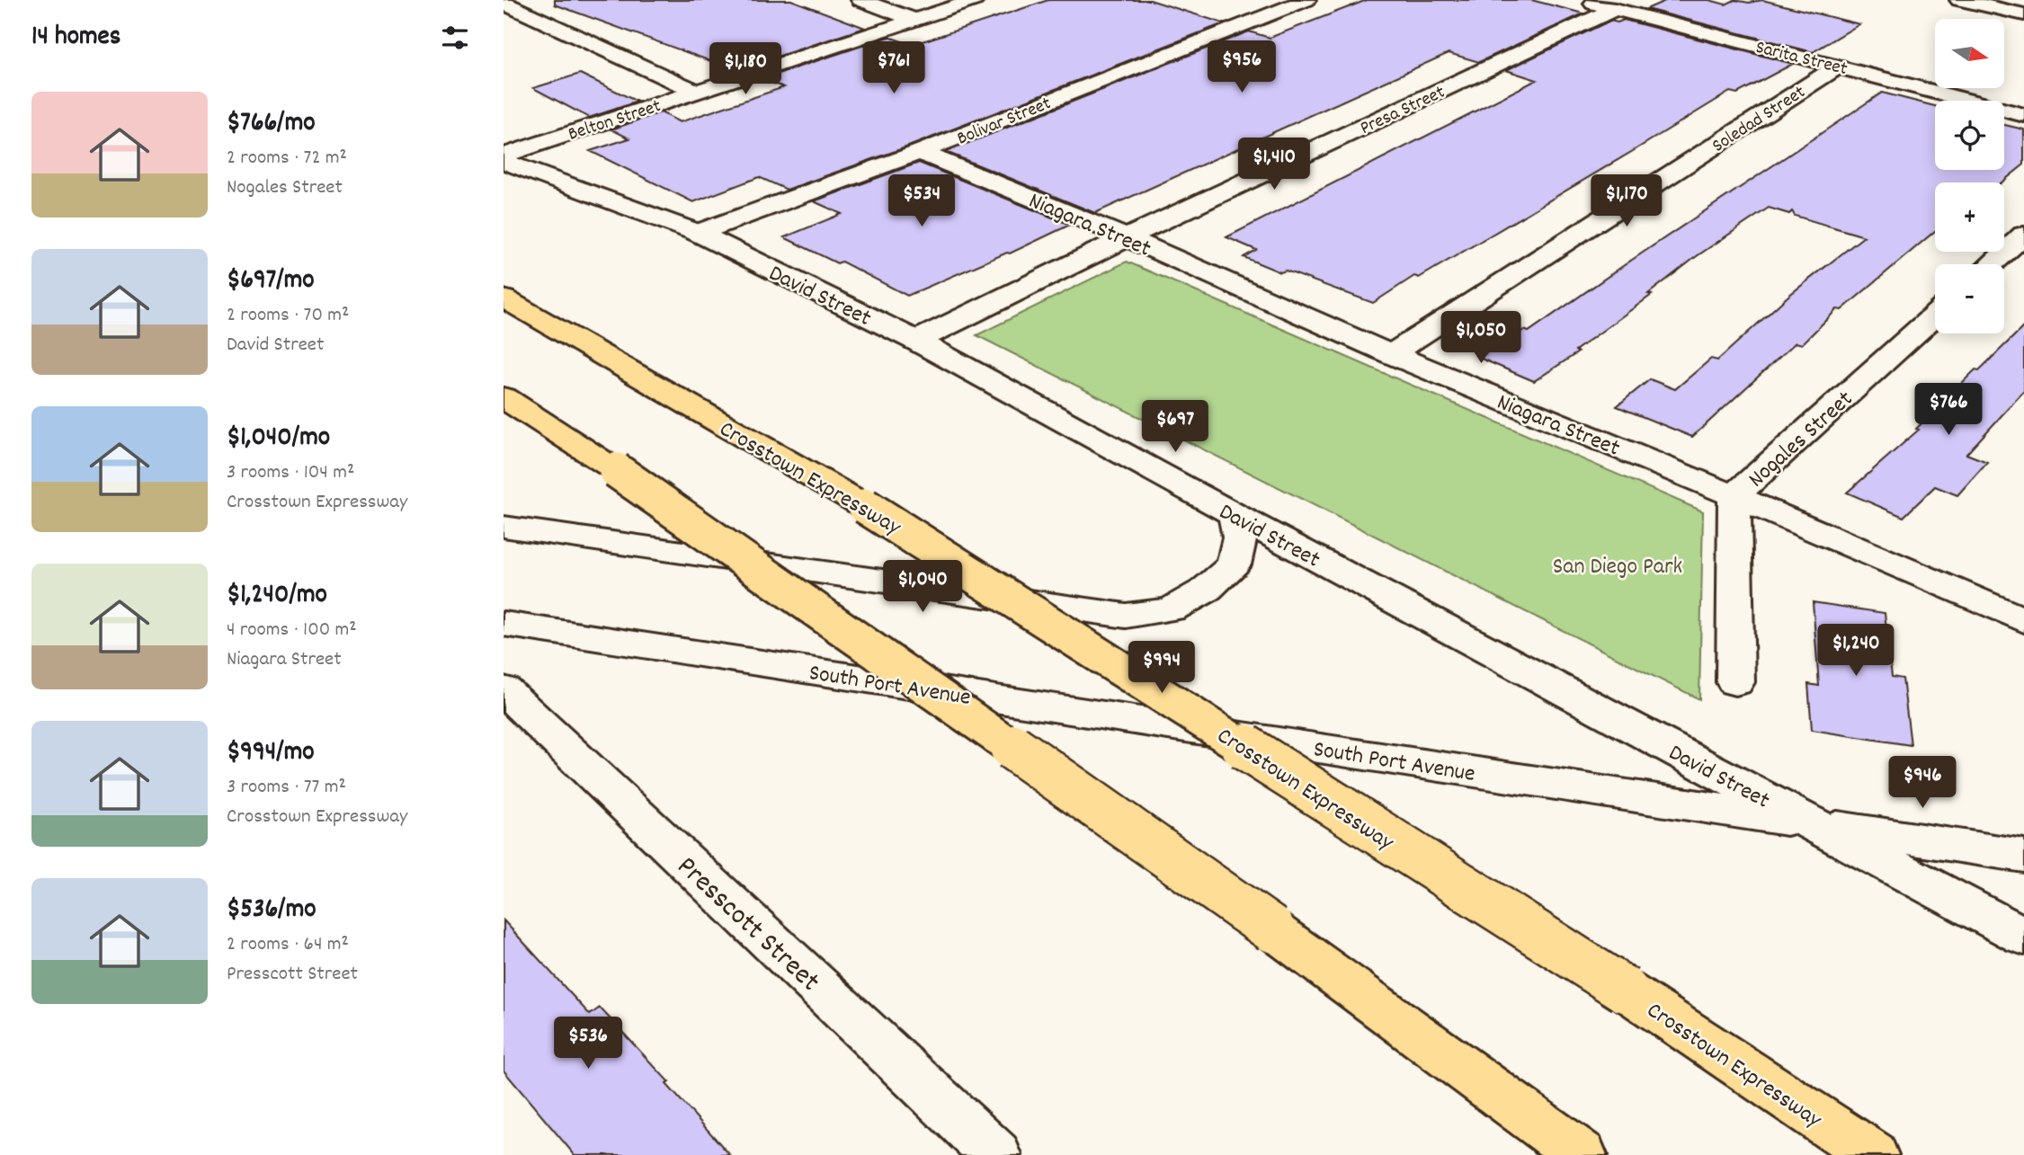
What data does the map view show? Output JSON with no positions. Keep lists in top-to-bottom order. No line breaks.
{"streets":{"highway":["Crosstown Expressway"],"street":["Sarita Street","Presa Street","Soledad Street","Belton Street","Bolivar Street","Niagara Street","David Street","Nogales Street","South Port Avenue","Presscott Street"]},"crossings":[["Sarita Street","Presa Street"],["Sarita Street","Soledad Street"],["Presa Street","Niagara Street"],["Presa Street","David Street"],["Soledad Street","Niagara Street"],["Bolivar Street","Niagara Street"],["Bolivar Street","David Street"],["Niagara Street","Nogales Street"],["David Street","South Port Avenue"]],"parks":["San Diego Park"],"north":"right","page":{"heading":"14 homes","map_buttons":["+","−"],"price":["$956","$761","$1,180","$1,410","$534","$1,170","$1,050","$766","$697","$1,040","$1,240","$994","$946","$536"],"list":[{"name":"$766/mo","note":"2 rooms · 72 m² · Nogales Street"},{"name":"$697/mo","note":"2 rooms · 70 m² · David Street"},{"name":"$1,040/mo","note":"3 rooms · 104 m² · Crosstown Expressway"},{"name":"$1,240/mo","note":"4 rooms · 100 m² · Niagara Street"},{"name":"$994/mo","note":"3 rooms · 77 m² · Crosstown Expressway"},{"name":"$536/mo","note":"2 rooms · 64 m² · Presscott Street"}]}}
